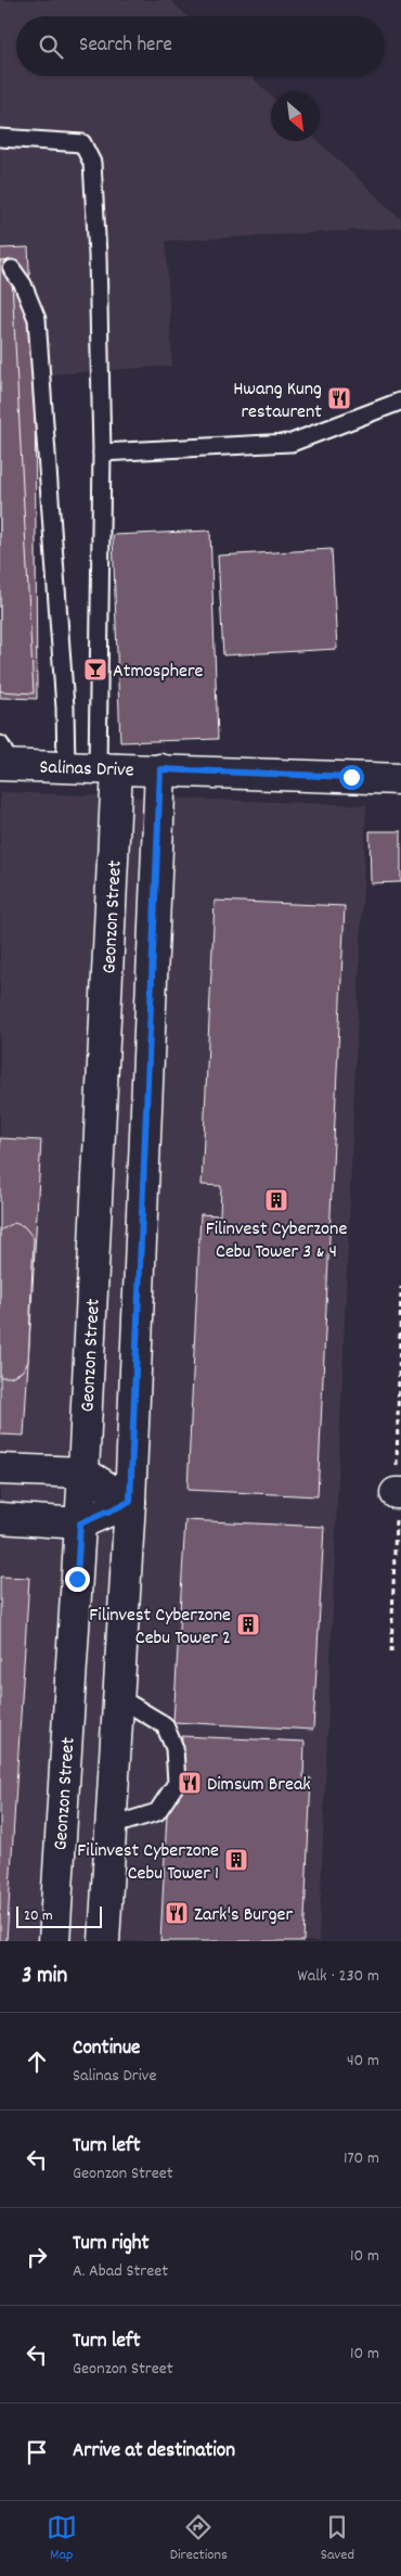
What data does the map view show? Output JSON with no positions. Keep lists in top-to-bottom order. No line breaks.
{"streets":{"street":["Salinas Drive","Geonzon Street"]},"crossings":[["Salinas Drive","Geonzon Street"]],"places":{"restaurant":["Hwang Kung restaurent","Dimsum Break","Zark's Burger"],"bar":["Atmosphere"],"building":["Filinvest Cyberzone Cebu Tower 3 & 4","Filinvest Cyberzone Cebu Tower 2","Filinvest Cyberzone Cebu Tower 1"]},"scale_bar":"20 m","north":"bottom right","page":{"search":"Search here","scale":"20 m","heading":["3 min","Walk · 230 m"],"list":[["Continue","Salinas Drive","40 m"],["Turn left","Geonzon Street","170 m"],["Turn right","A. Abad Street","10 m"],["Turn left","Geonzon Street","10 m"],"Arrive at destination"],"nav":["Map","Directions","Saved"]}}
